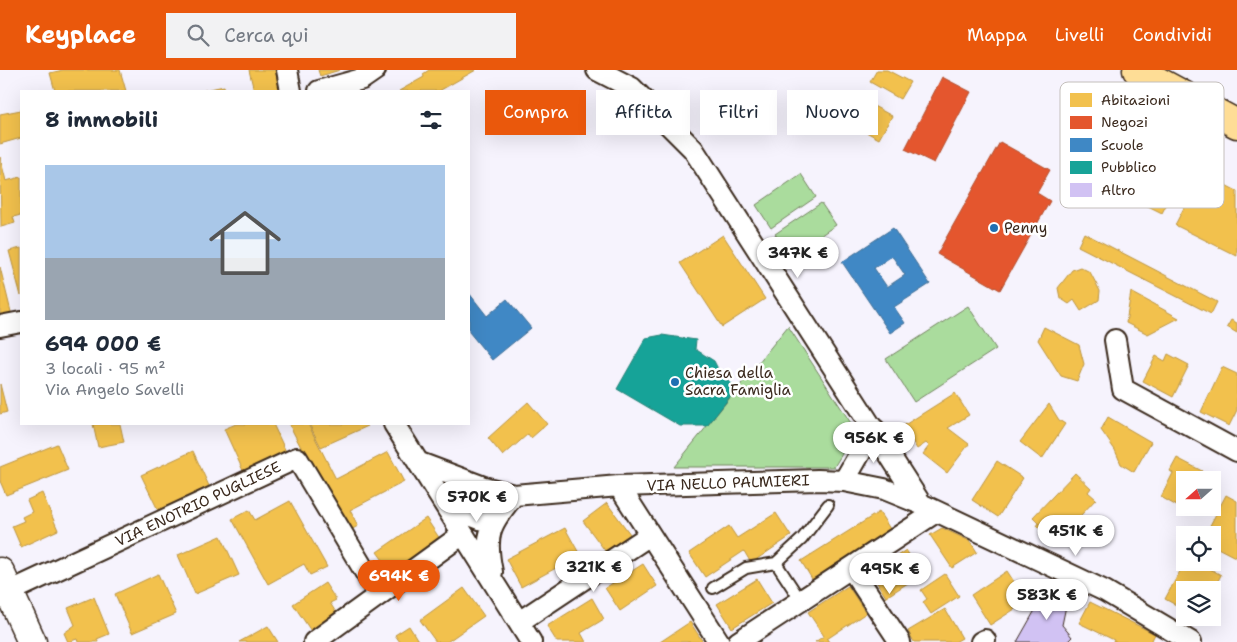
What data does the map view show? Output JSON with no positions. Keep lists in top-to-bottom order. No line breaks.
{"streets":{"street":["VIA NELLO PALMIERI","VIA ENOTRIO PUGLIESE"]},"places":["Penny","Chiesa della Sacra Famiglia"],"legend":["Abitazioni","Negozi","Scuole","Pubblico","Altro"],"north":"left","page":{"header":"Keyplace","search":"Cerca qui","nav":["Mappa","Livelli","Condividi"],"chip":["Compra","Affitta","Filtri","Nuovo"],"heading":"8 immobili","list":[{"name":"694 000 €","note":"3 locali · 95 m² · Via Angelo Savelli"}],"price":["347K €","956K €","570K €","451K €","321K €","495K €","694K €","583K €"]}}
